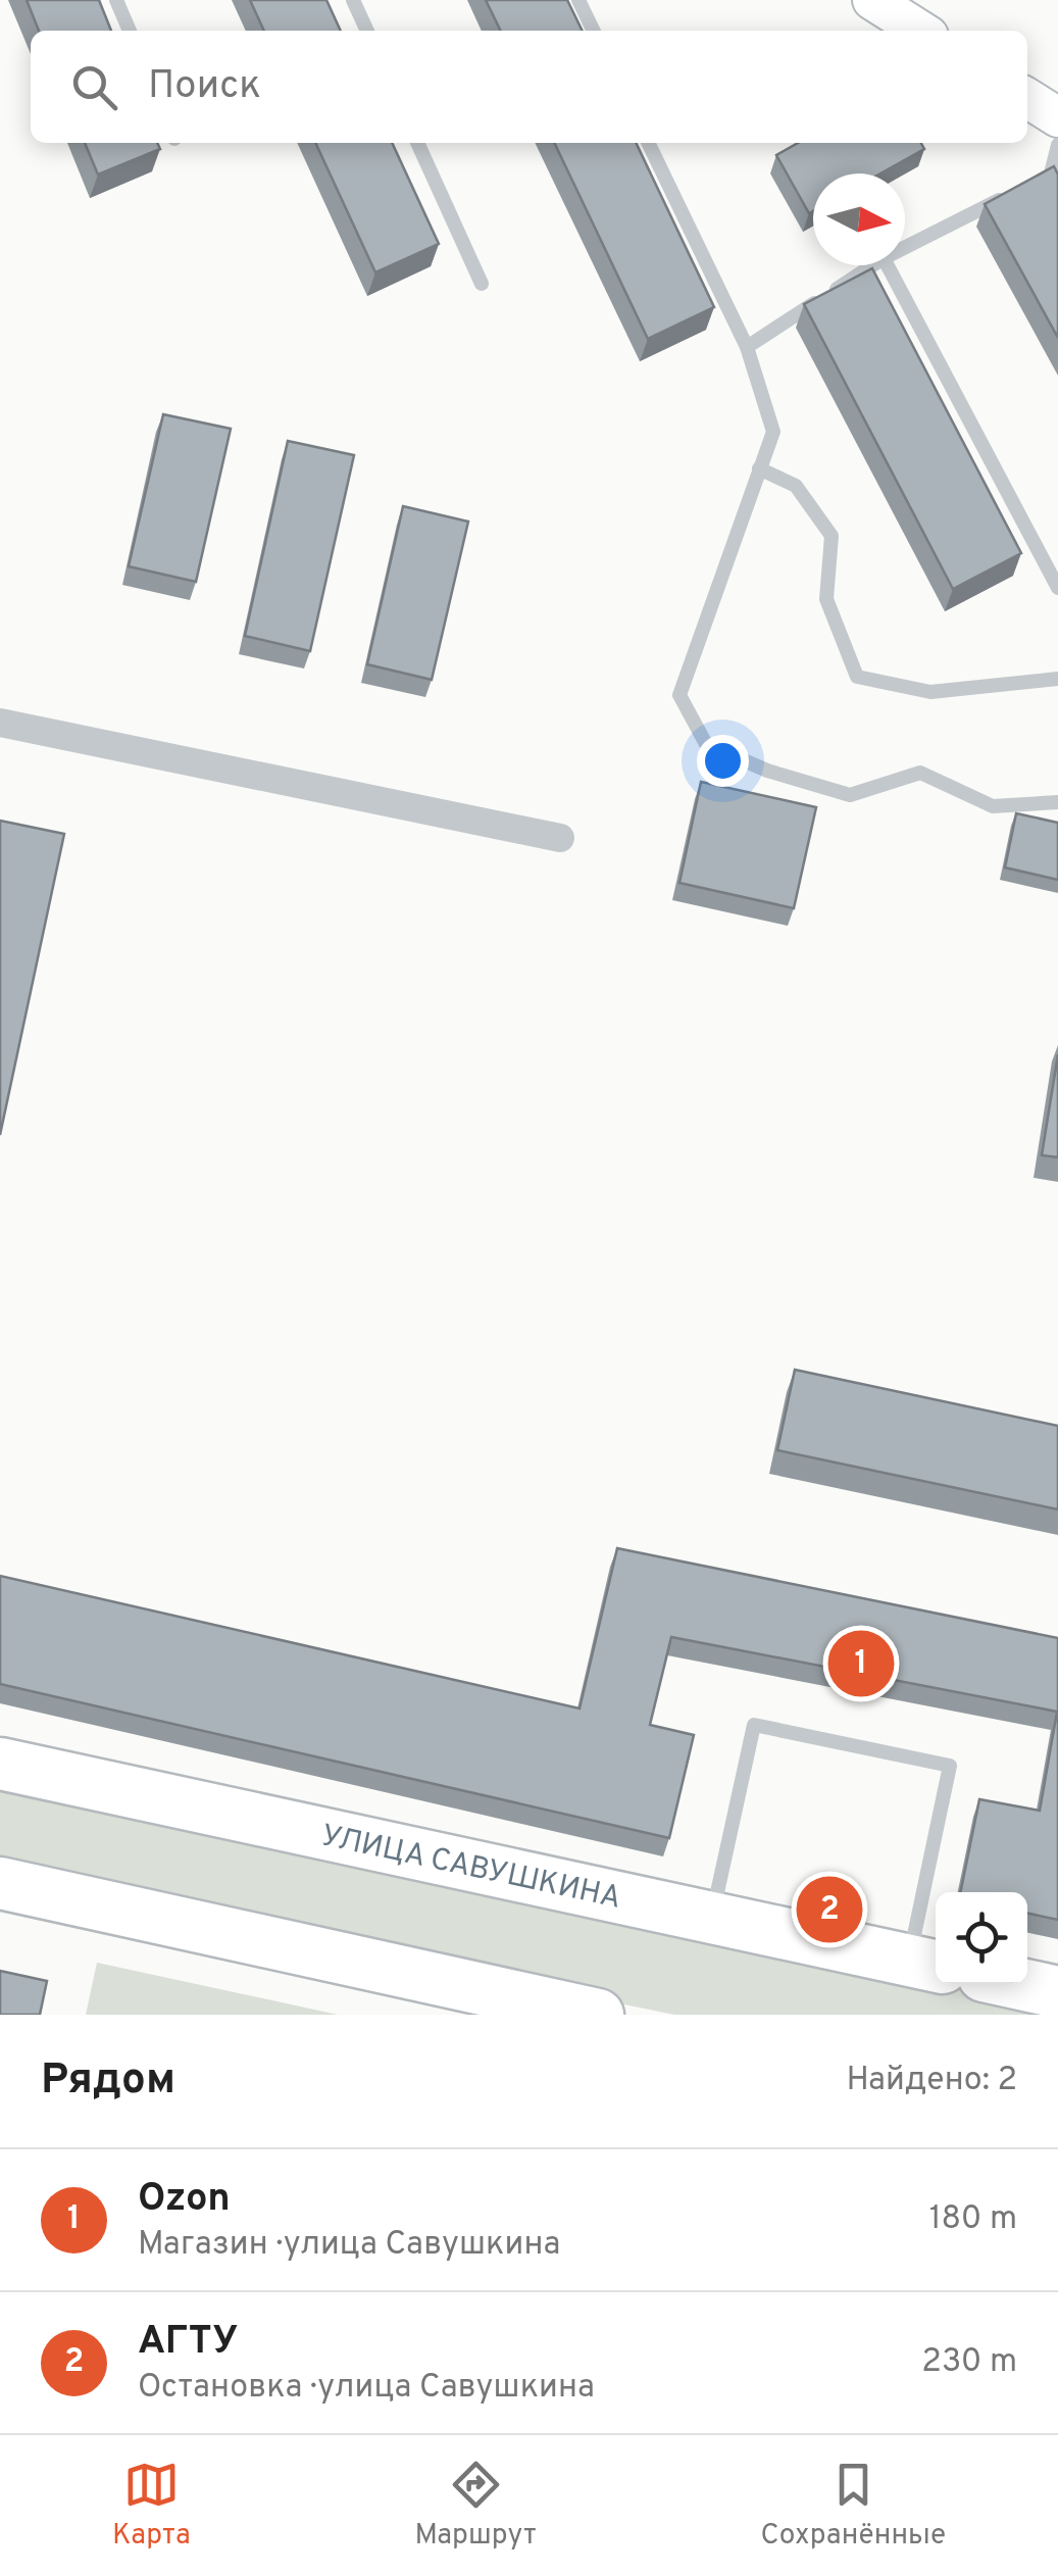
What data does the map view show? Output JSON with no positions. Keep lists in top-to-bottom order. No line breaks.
{"streets":{"highway":["УЛИЦА САВУШКИНА"]},"north":"right","page":{"search":"Поиск","pins":["1","2"],"heading":["Рядом","Найдено: 2"],"list":[{"mark":"1","name":"Ozon","note":"Магазин · улица Савушкина","value":"180 m"},{"mark":"2","name":"АГТУ","note":"Остановка · улица Савушкина","value":"230 m"}],"nav":["Карта","Маршрут","Сохранённые"]}}
